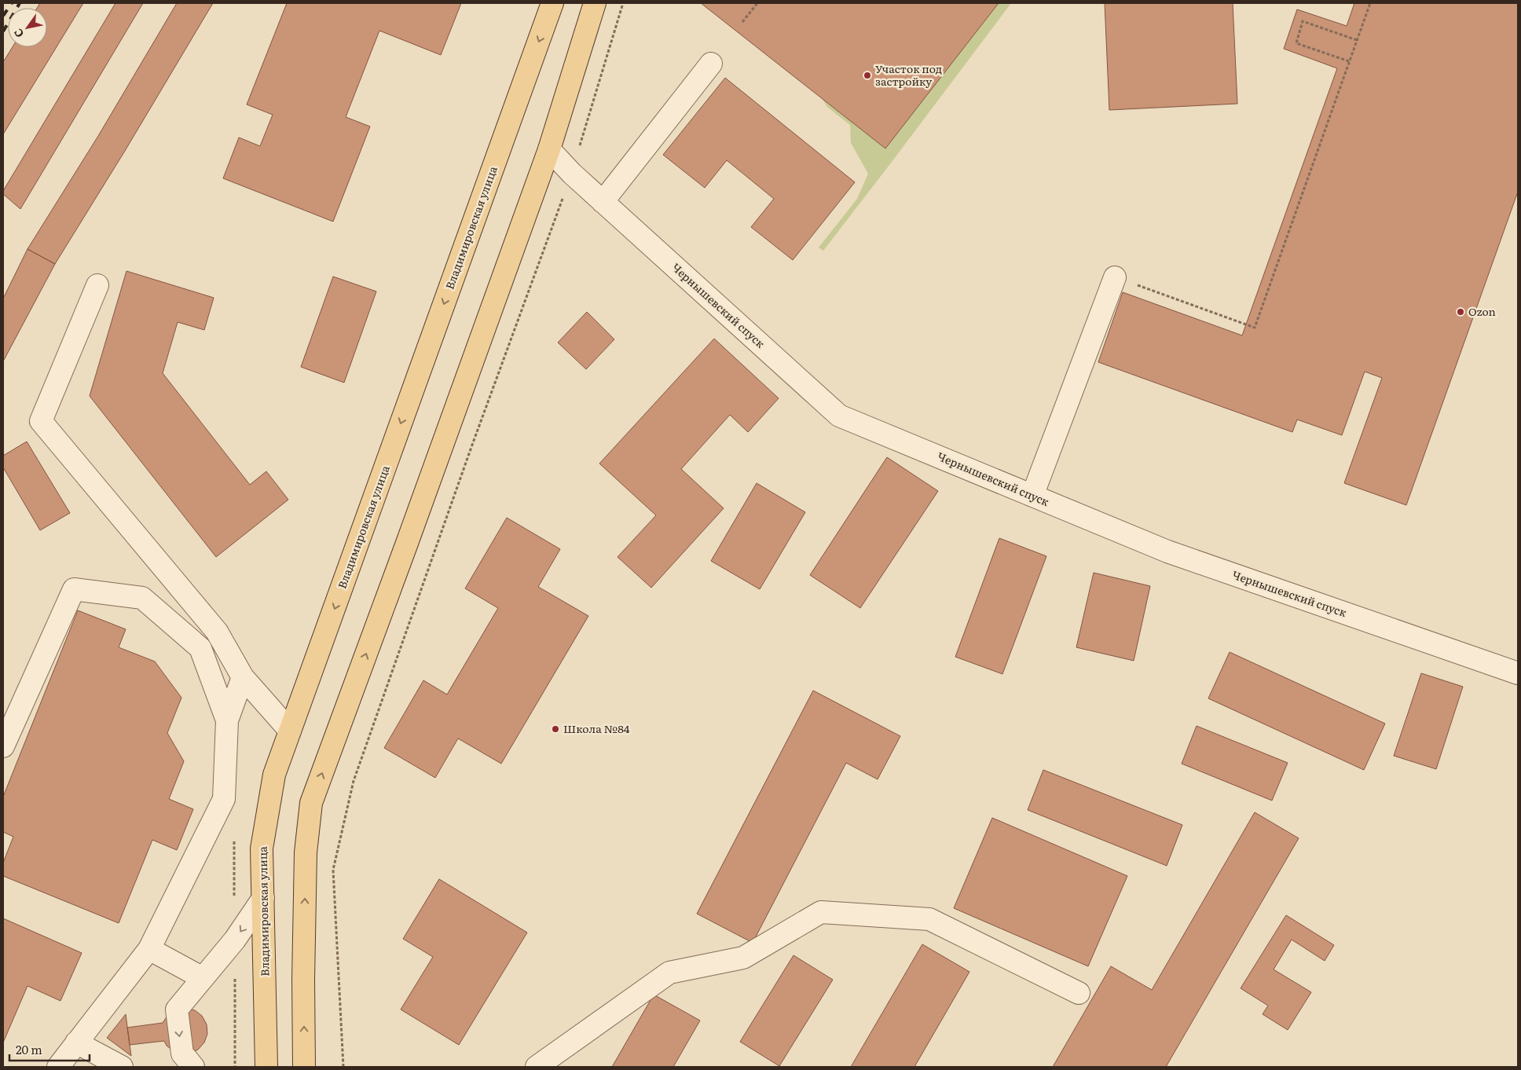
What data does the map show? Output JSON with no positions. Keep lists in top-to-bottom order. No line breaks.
{"streets":{"main road":["Владимировская улица"],"street":["Чернышевский спуск"]},"places":["Участок под застройку","Ozon","Школа №84"],"scale_bar":"20 m","north":"bottom left"}
